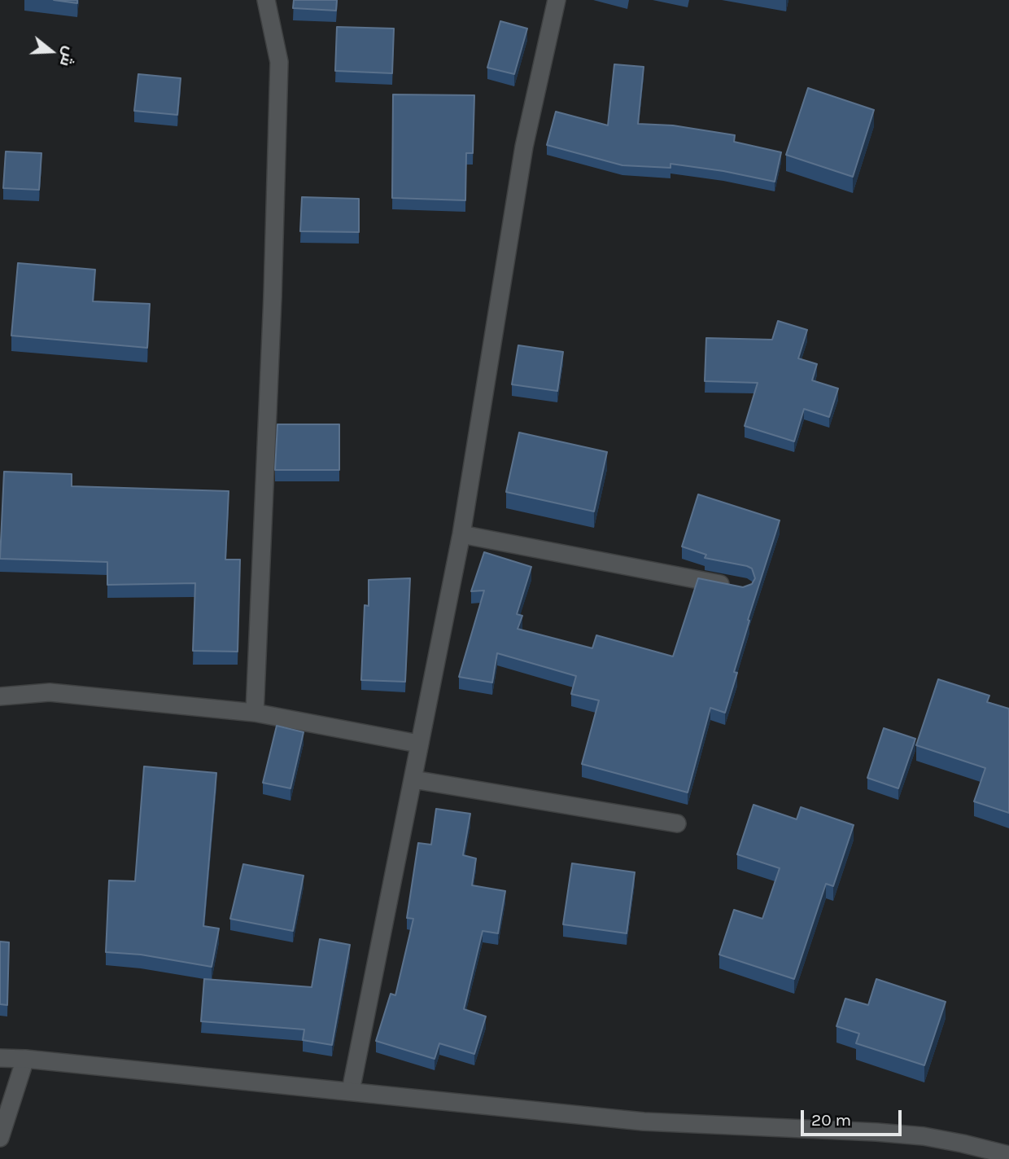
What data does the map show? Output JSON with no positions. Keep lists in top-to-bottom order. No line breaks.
{"scale_bar":"20 m","north":"right"}
